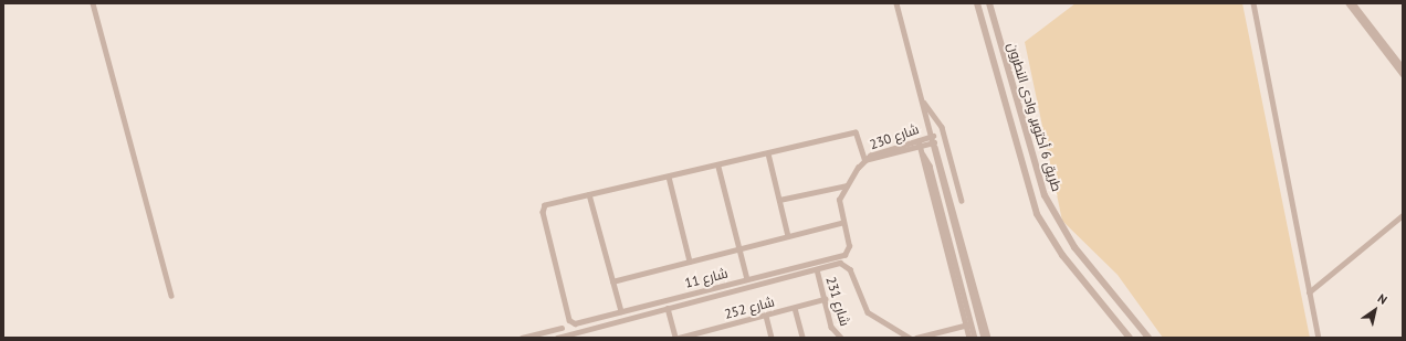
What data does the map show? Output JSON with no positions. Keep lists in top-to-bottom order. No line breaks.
{"streets":{"street":["طريق 6 أكتوبر, وادى النطرون","شارع 230","شارع 11","شارع 231","شارع 252"]},"crossings":[["شارع 230","شارع 11"],["شارع 11","شارع 231"],["شارع 231","شارع 252"]],"north":"top right"}
